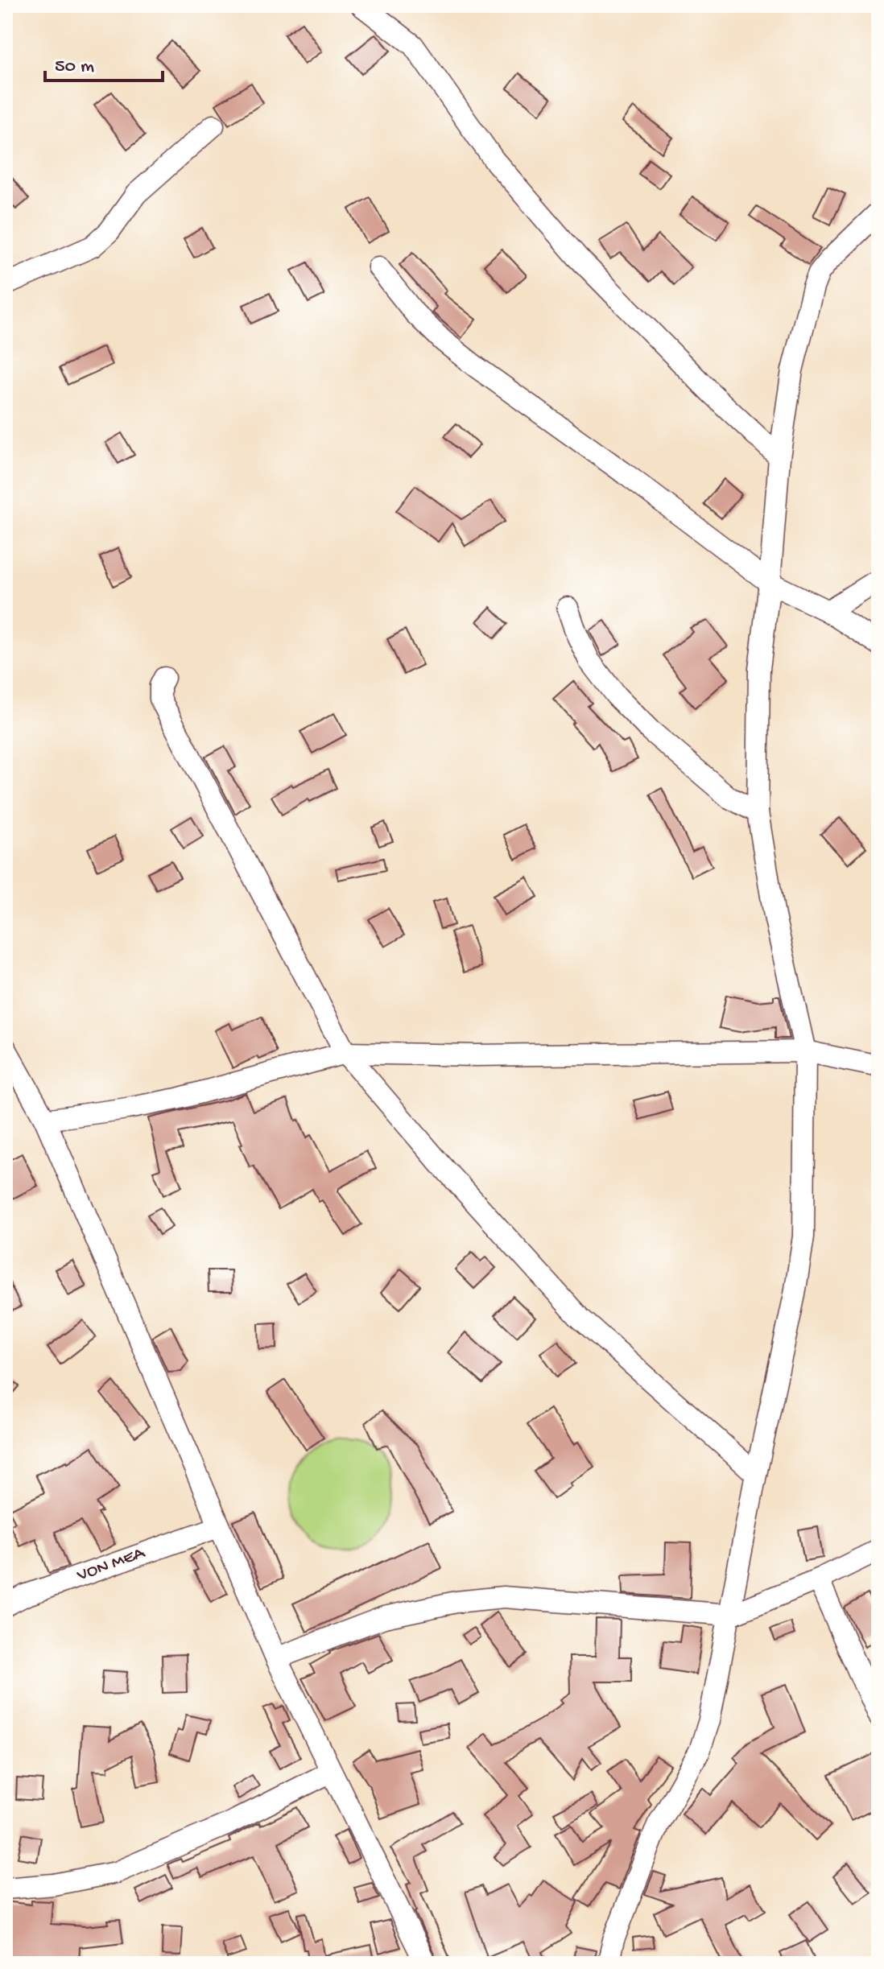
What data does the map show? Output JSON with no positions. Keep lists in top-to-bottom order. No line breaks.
{"streets":{"street":["VON MEA"]},"scale_bar":"50 m"}
